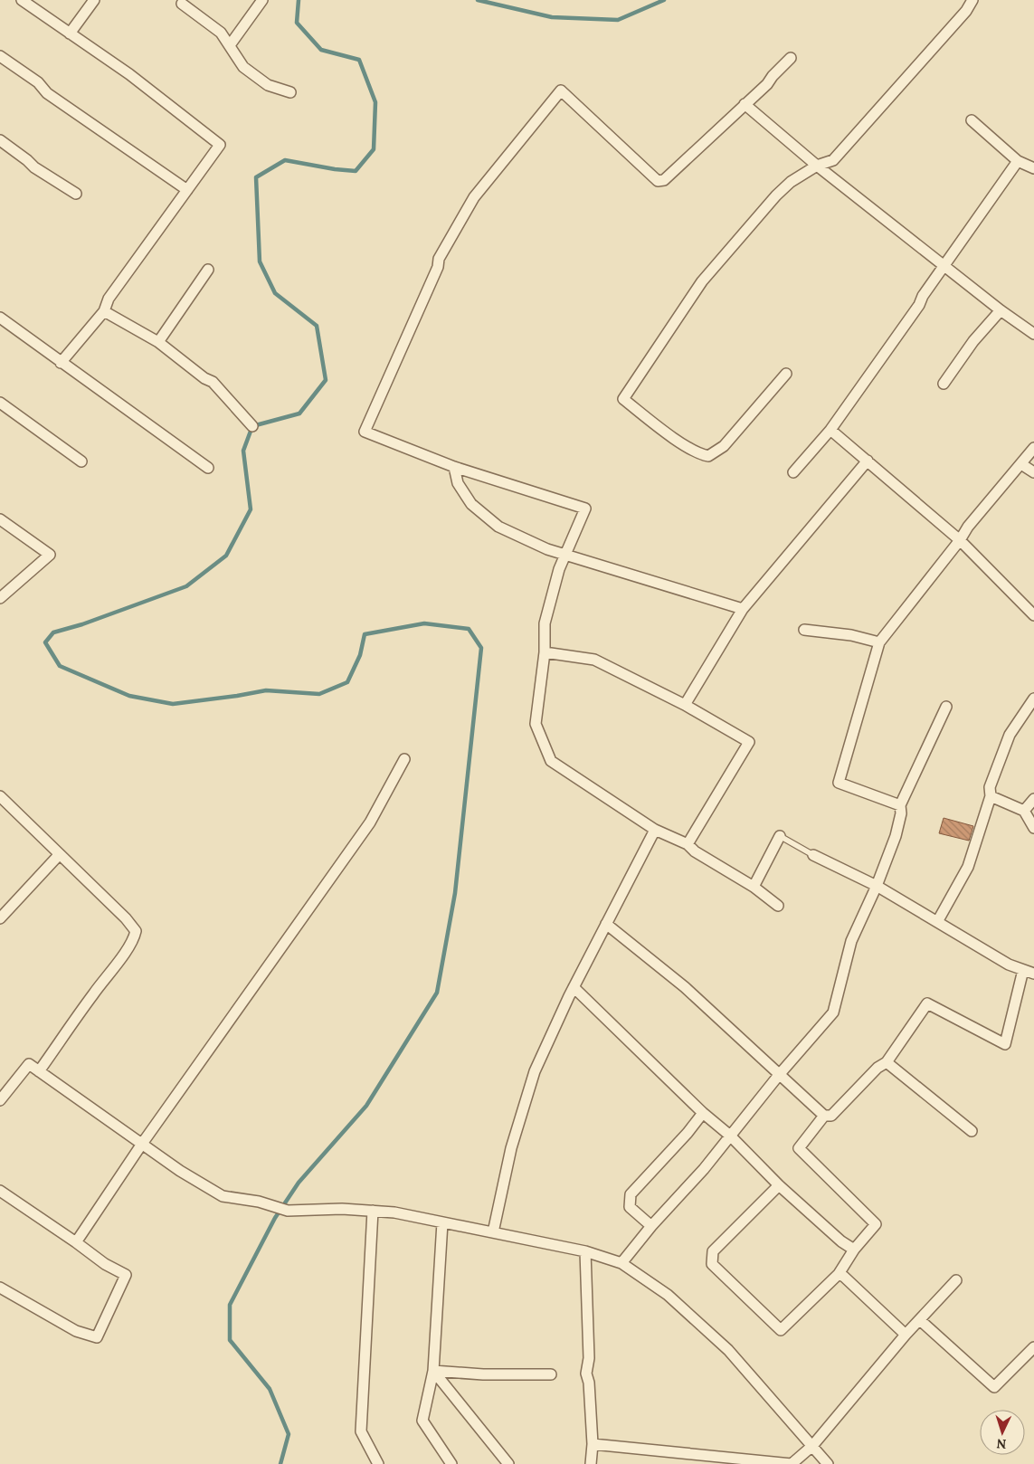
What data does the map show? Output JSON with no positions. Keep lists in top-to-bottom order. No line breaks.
{"north":"bottom"}
